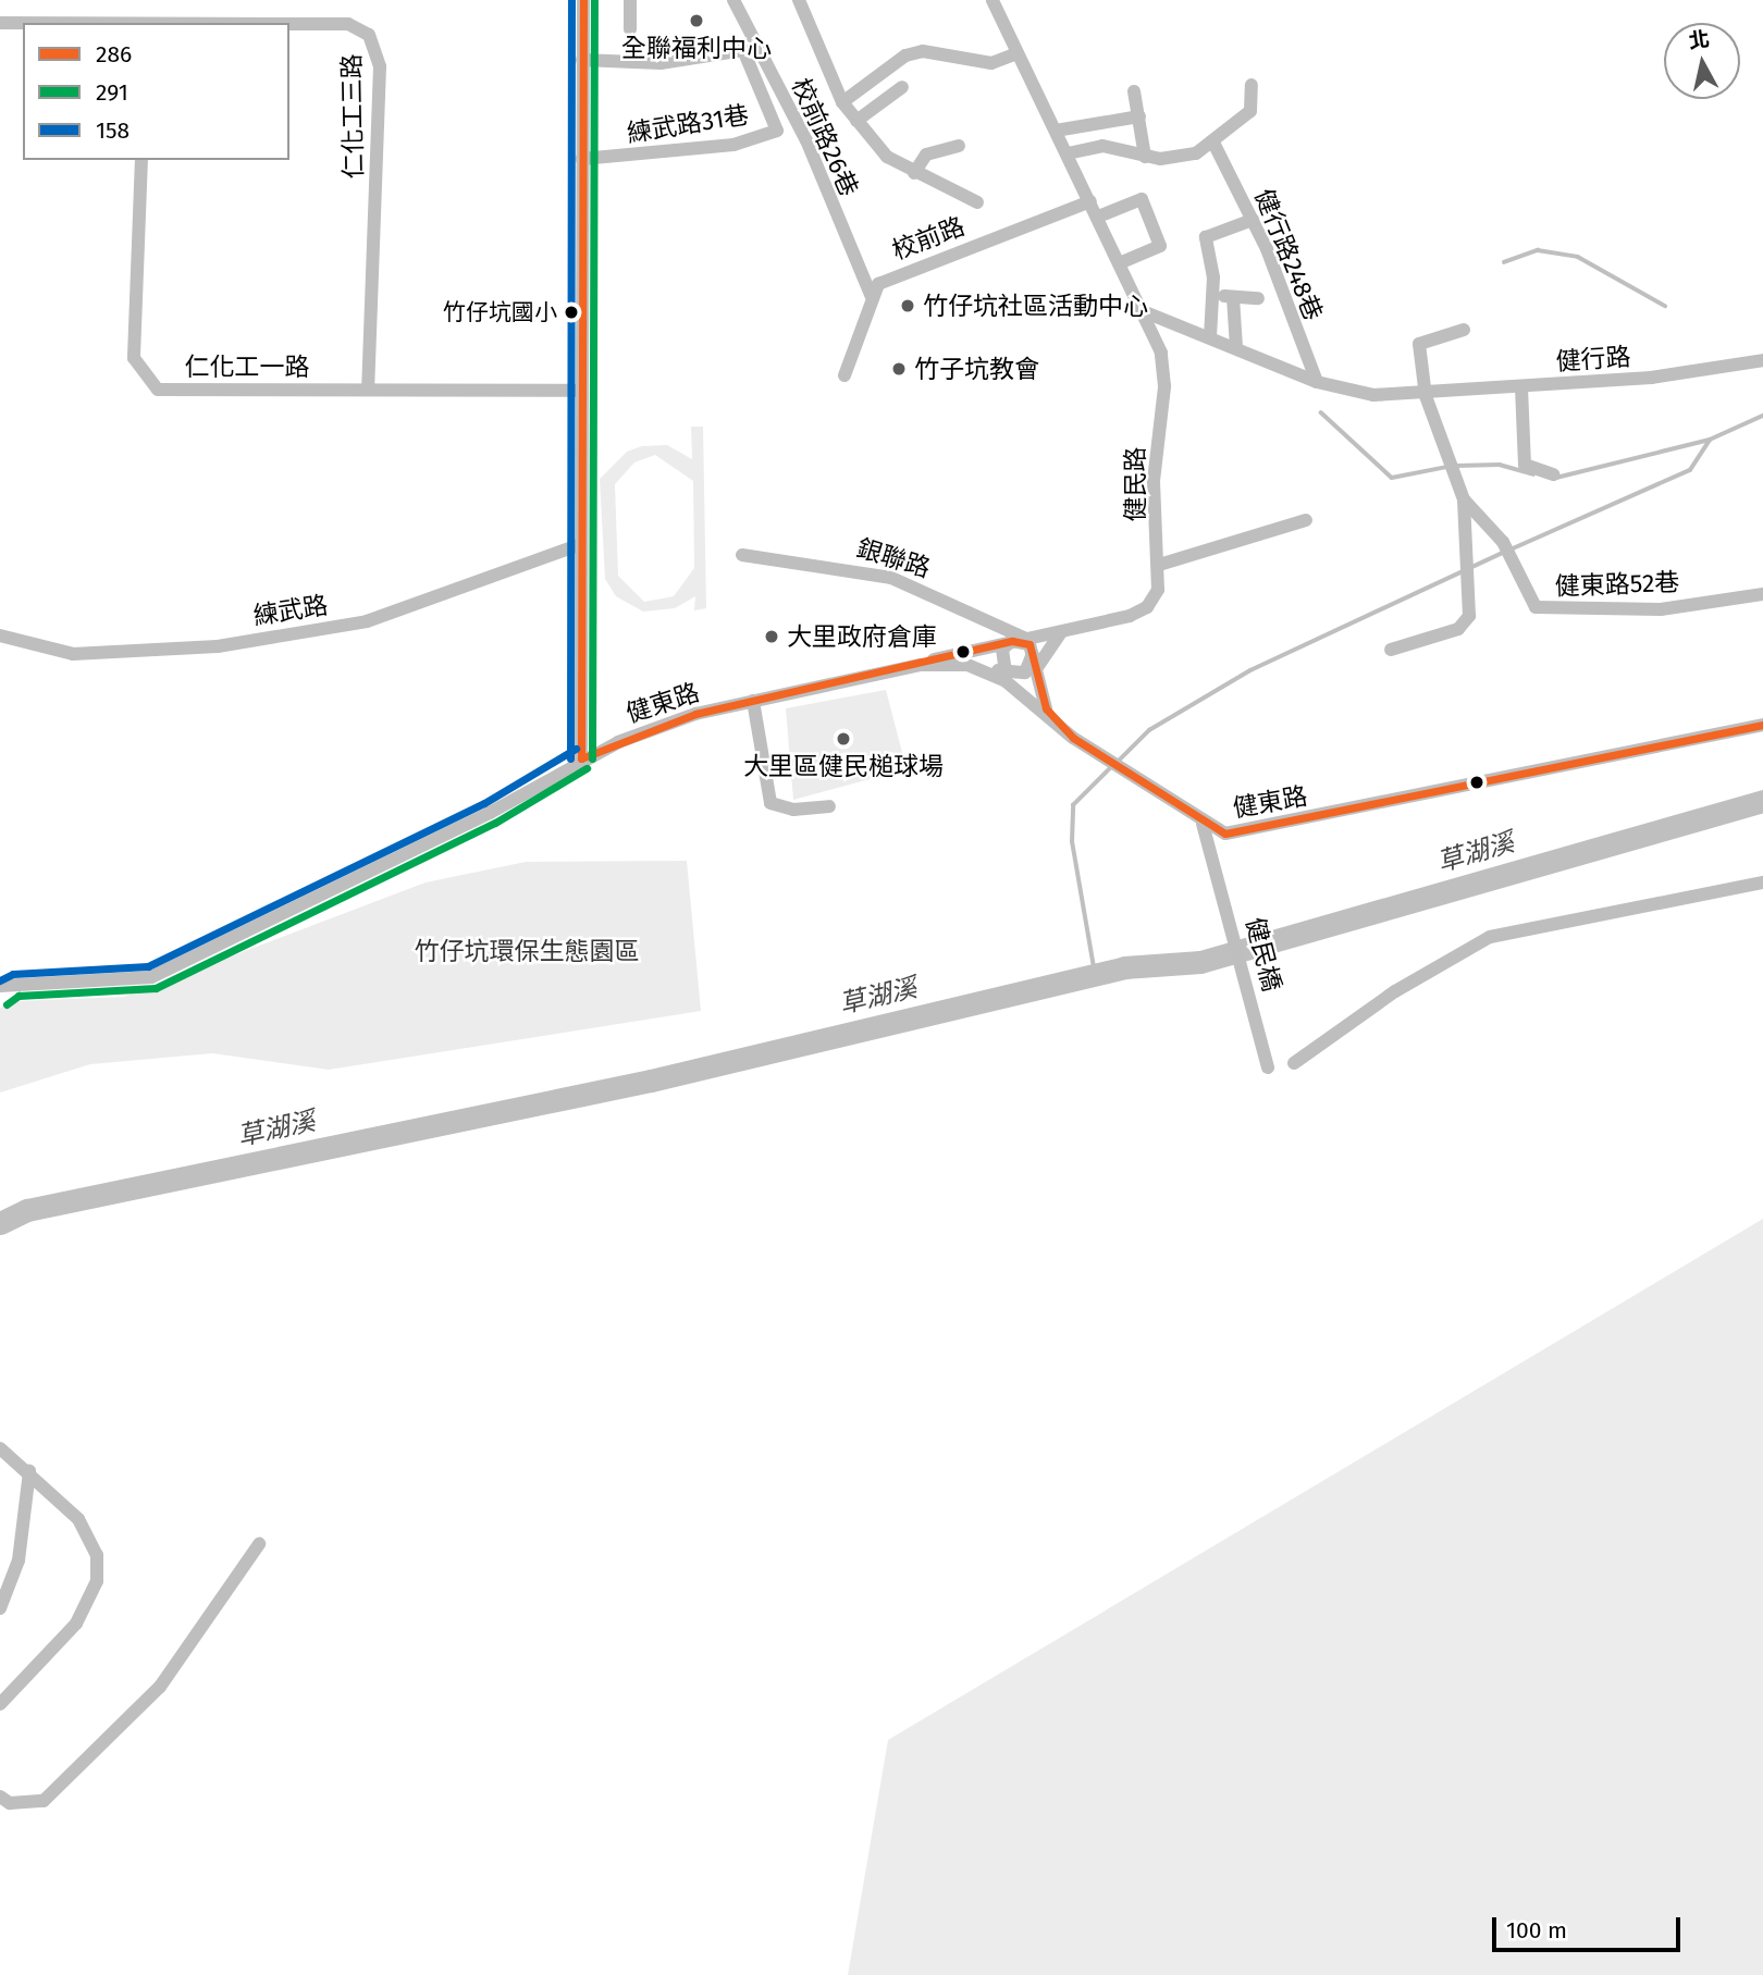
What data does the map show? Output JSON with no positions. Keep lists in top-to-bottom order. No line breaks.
{"streets":{"street":["仁化工三路","練武路31巷","校前路26巷","校前路","健行路248巷","健行路","仁化工一路","健民路","銀聯路","健東路52巷","練武路","健東路","健民橋"]},"crossings":[["仁化工三路","仁化工一路"],["校前路26巷","校前路"],["校前路","健民路"],["健行路248巷","健行路"],["健行路","健民路"],["健民路","銀聯路"],["健民路","健東路"],["銀聯路","健東路"],["健東路","健民橋"]],"water":["草湖溪"],"parks":["竹仔坑環保生態園區"],"places":["全聯福利中心","竹仔坑社區活動中心","竹仔坑國小","竹子坑教會","大里政府倉庫","大里區健民槌球場"],"lines":["transit line 286","transit line 291","transit line 158"],"legend":["286","291","158"],"scale_bar":"100 m","north":"top"}
